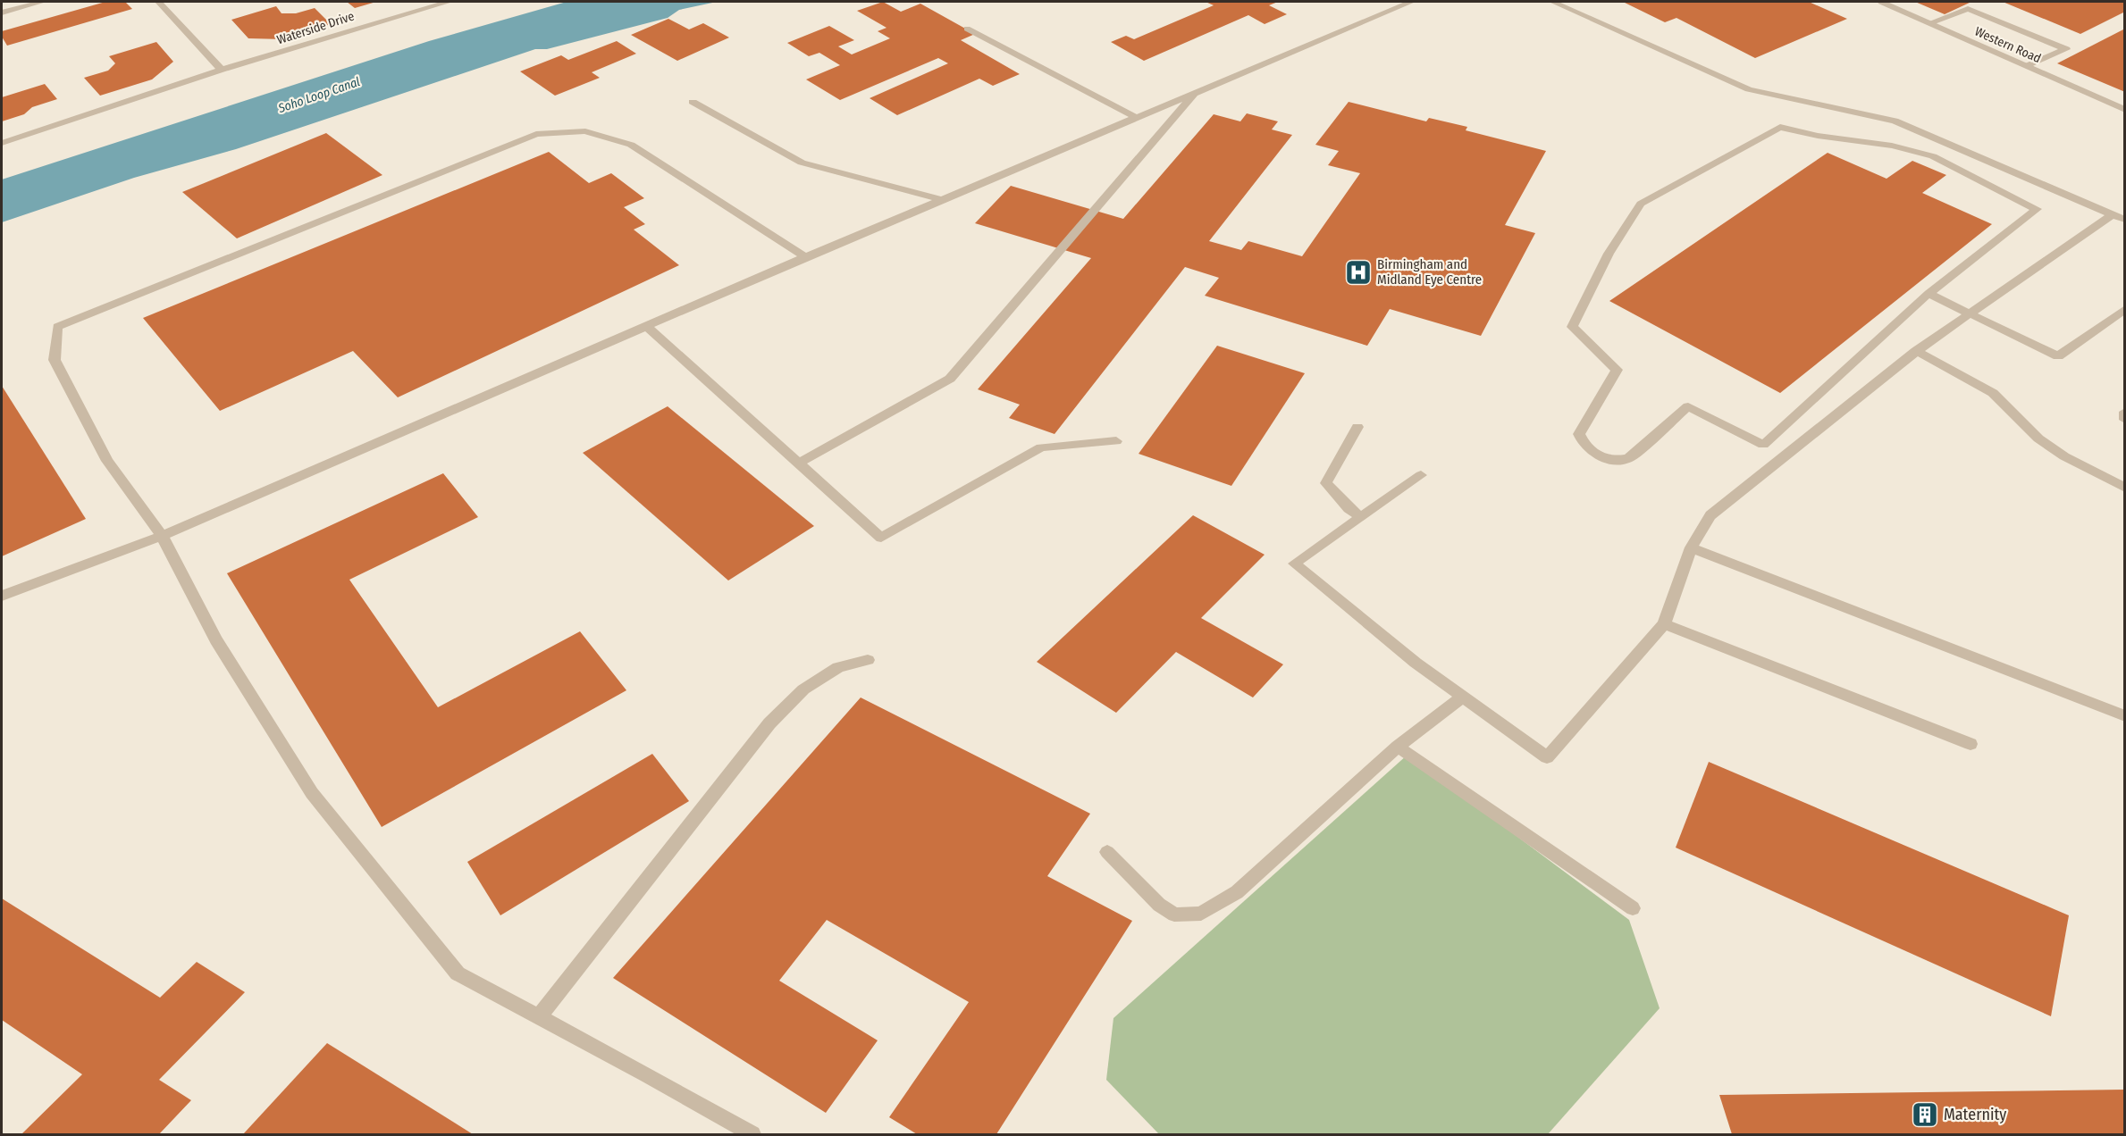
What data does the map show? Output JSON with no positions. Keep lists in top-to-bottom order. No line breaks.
{"streets":{"street":["Waterside Drive","Western Road"]},"water":["Soho Loop Canal"],"places":{"hospital":["Birmingham and Midland Eye Centre"],"building":["Maternity"]}}
